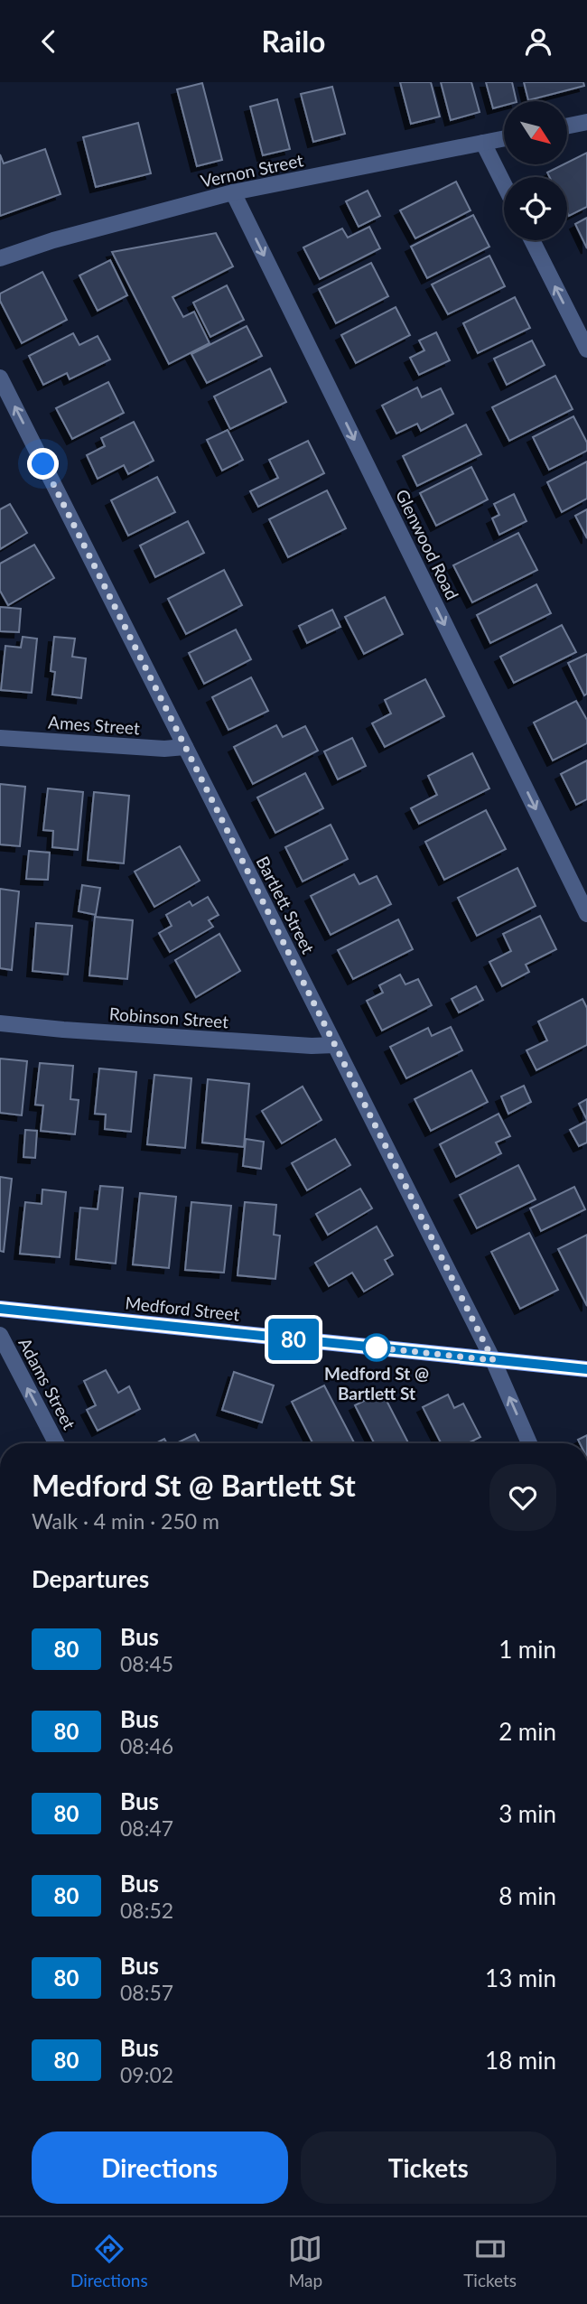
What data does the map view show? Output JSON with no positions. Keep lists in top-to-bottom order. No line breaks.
{"streets":{"main road":["Medford Street"],"street":["Vernon Street","Glenwood Road","Ames Street","Bartlett Street","Robinson Street","Adams Street"]},"crossings":[["Vernon Street","Glenwood Road"],["Ames Street","Bartlett Street"],["Bartlett Street","Robinson Street"],["Bartlett Street","Medford Street"]],"one_way":["Glenwood Road","Bartlett Street","Adams Street"],"places":["Medford St @ Bartlett St"],"lines":["bus line 80"],"north":"bottom right","page":{"header":"Railo","on_map":"80","heading":[["Medford St @ Bartlett St","Walk · 4 min · 250 m"],"Departures"],"list":[{"mark":"80","name":"Bus","note":"08:45","value":"1 min"},{"mark":"80","name":"Bus","note":"08:46","value":"2 min"},{"mark":"80","name":"Bus","note":"08:47","value":"3 min"},{"mark":"80","name":"Bus","note":"08:52","value":"8 min"},{"mark":"80","name":"Bus","note":"08:57","value":"13 min"},{"mark":"80","name":"Bus","note":"09:02","value":"18 min"}],"buttons":["Directions","Tickets"],"tabs":["Directions","Map","Tickets"]}}
